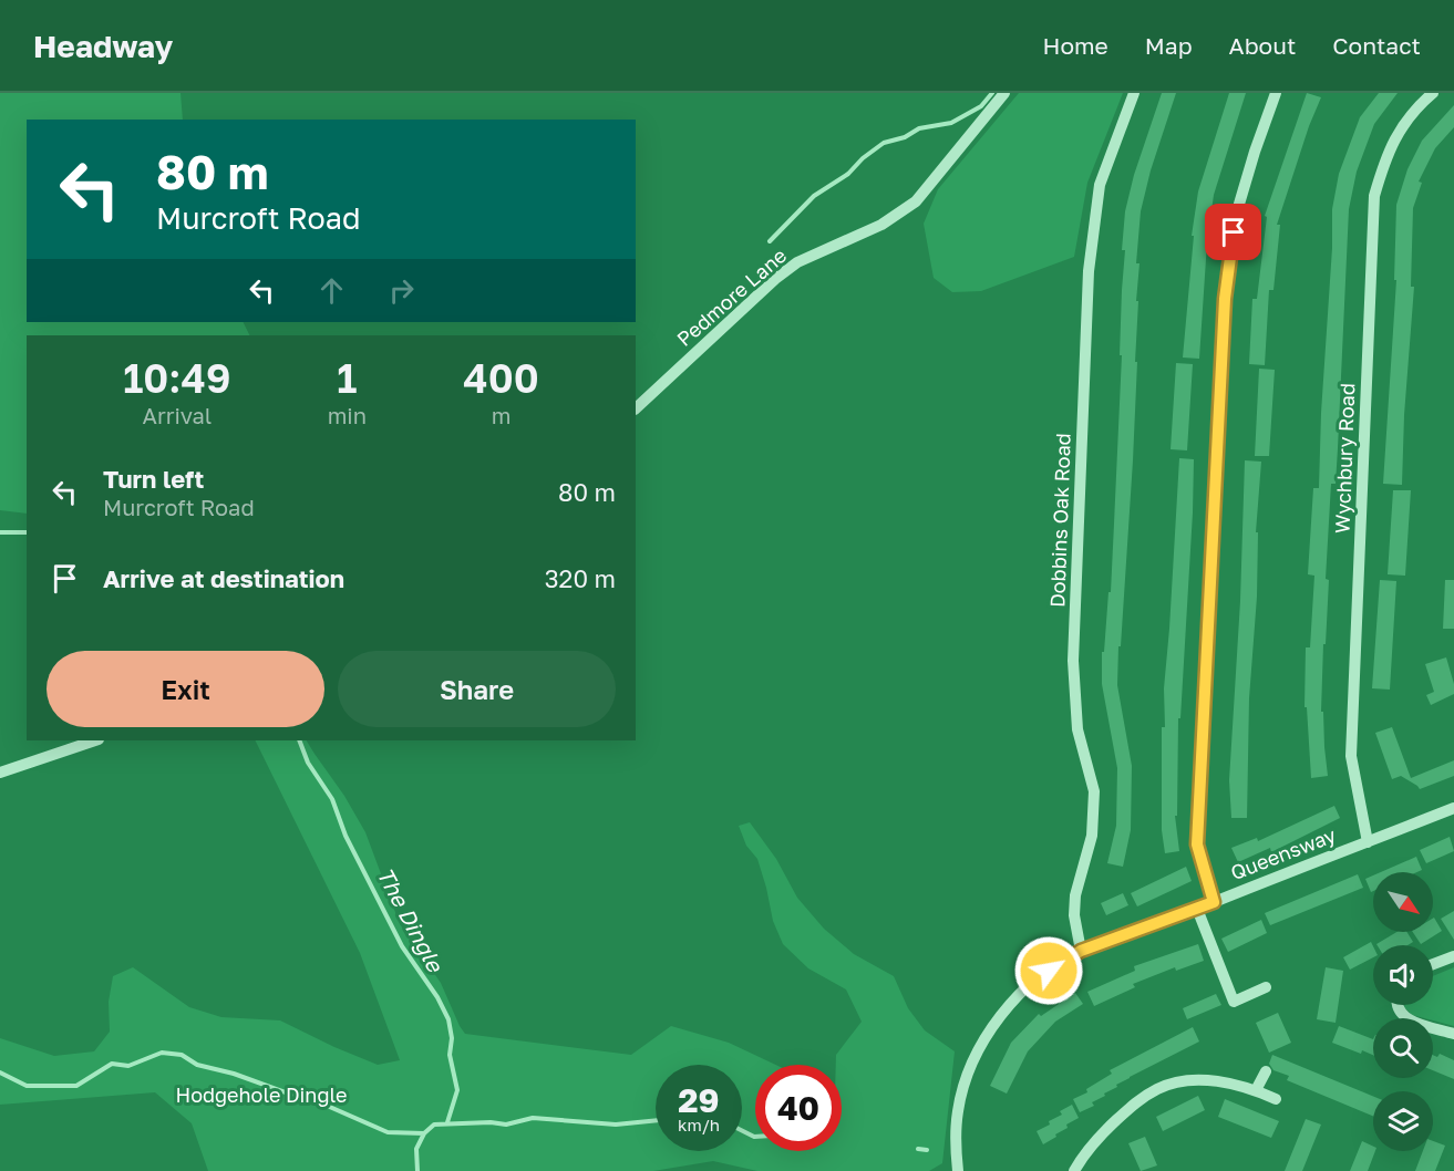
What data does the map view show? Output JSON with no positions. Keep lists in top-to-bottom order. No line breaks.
{"streets":{"street":["Pedmore Lane","Wychbury Road","Dobbins Oak Road","Queensway"]},"crossings":[["Wychbury Road","Queensway"],["Dobbins Oak Road","Queensway"]],"water":["The Dingle"],"parks":["Hodgehole Dingle"],"north":"bottom right","page":{"header":"Headway","nav":["Home","Map","About","Contact"],"turn":["80 m","Murcroft Road"],"eta":["10:49","Arrival","1","min","400","m"],"list":[{"name":"Turn left","note":"Murcroft Road","value":"80 m"},{"name":"Arrive at destination","value":"320 m"}],"buttons":["Exit","Share"],"speed":"29 km/h","limit":"40"}}
